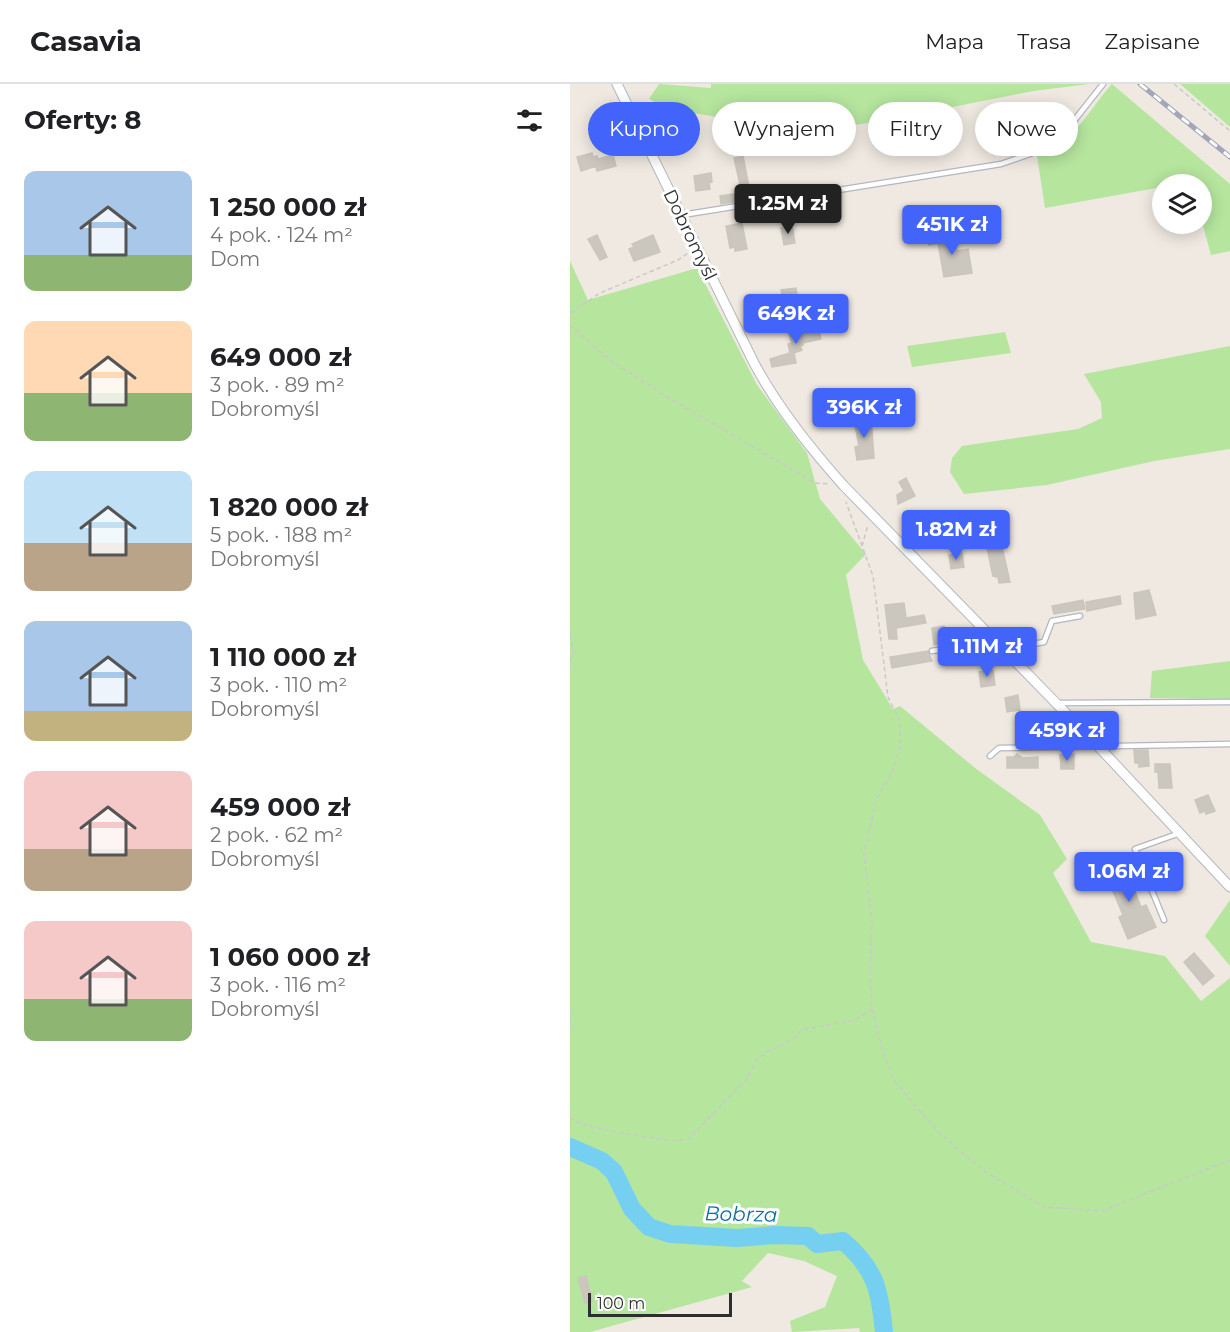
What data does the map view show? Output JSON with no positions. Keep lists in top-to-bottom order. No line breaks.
{"streets":{"street":["Dobromyśl"]},"water":["Bobrza"],"scale_bar":"100 m","page":{"header":"Casavia","nav":["Mapa","Trasa","Zapisane"],"heading":"Oferty: 8","chip":["Kupno","Wynajem","Filtry","Nowe"],"list":[{"name":"1 250 000 zł","note":"4 pok. · 124 m² · Dom"},{"name":"649 000 zł","note":"3 pok. · 89 m² · Dobromyśl"},{"name":"1 820 000 zł","note":"5 pok. · 188 m² · Dobromyśl"},{"name":"1 110 000 zł","note":"3 pok. · 110 m² · Dobromyśl"},{"name":"459 000 zł","note":"2 pok. · 62 m² · Dobromyśl"},{"name":"1 060 000 zł","note":"3 pok. · 116 m² · Dobromyśl"}],"price":["1.25M zł","451K zł","649K zł","396K zł","1.82M zł","1.11M zł","459K zł","1.06M zł"],"scale":"100 m"}}
